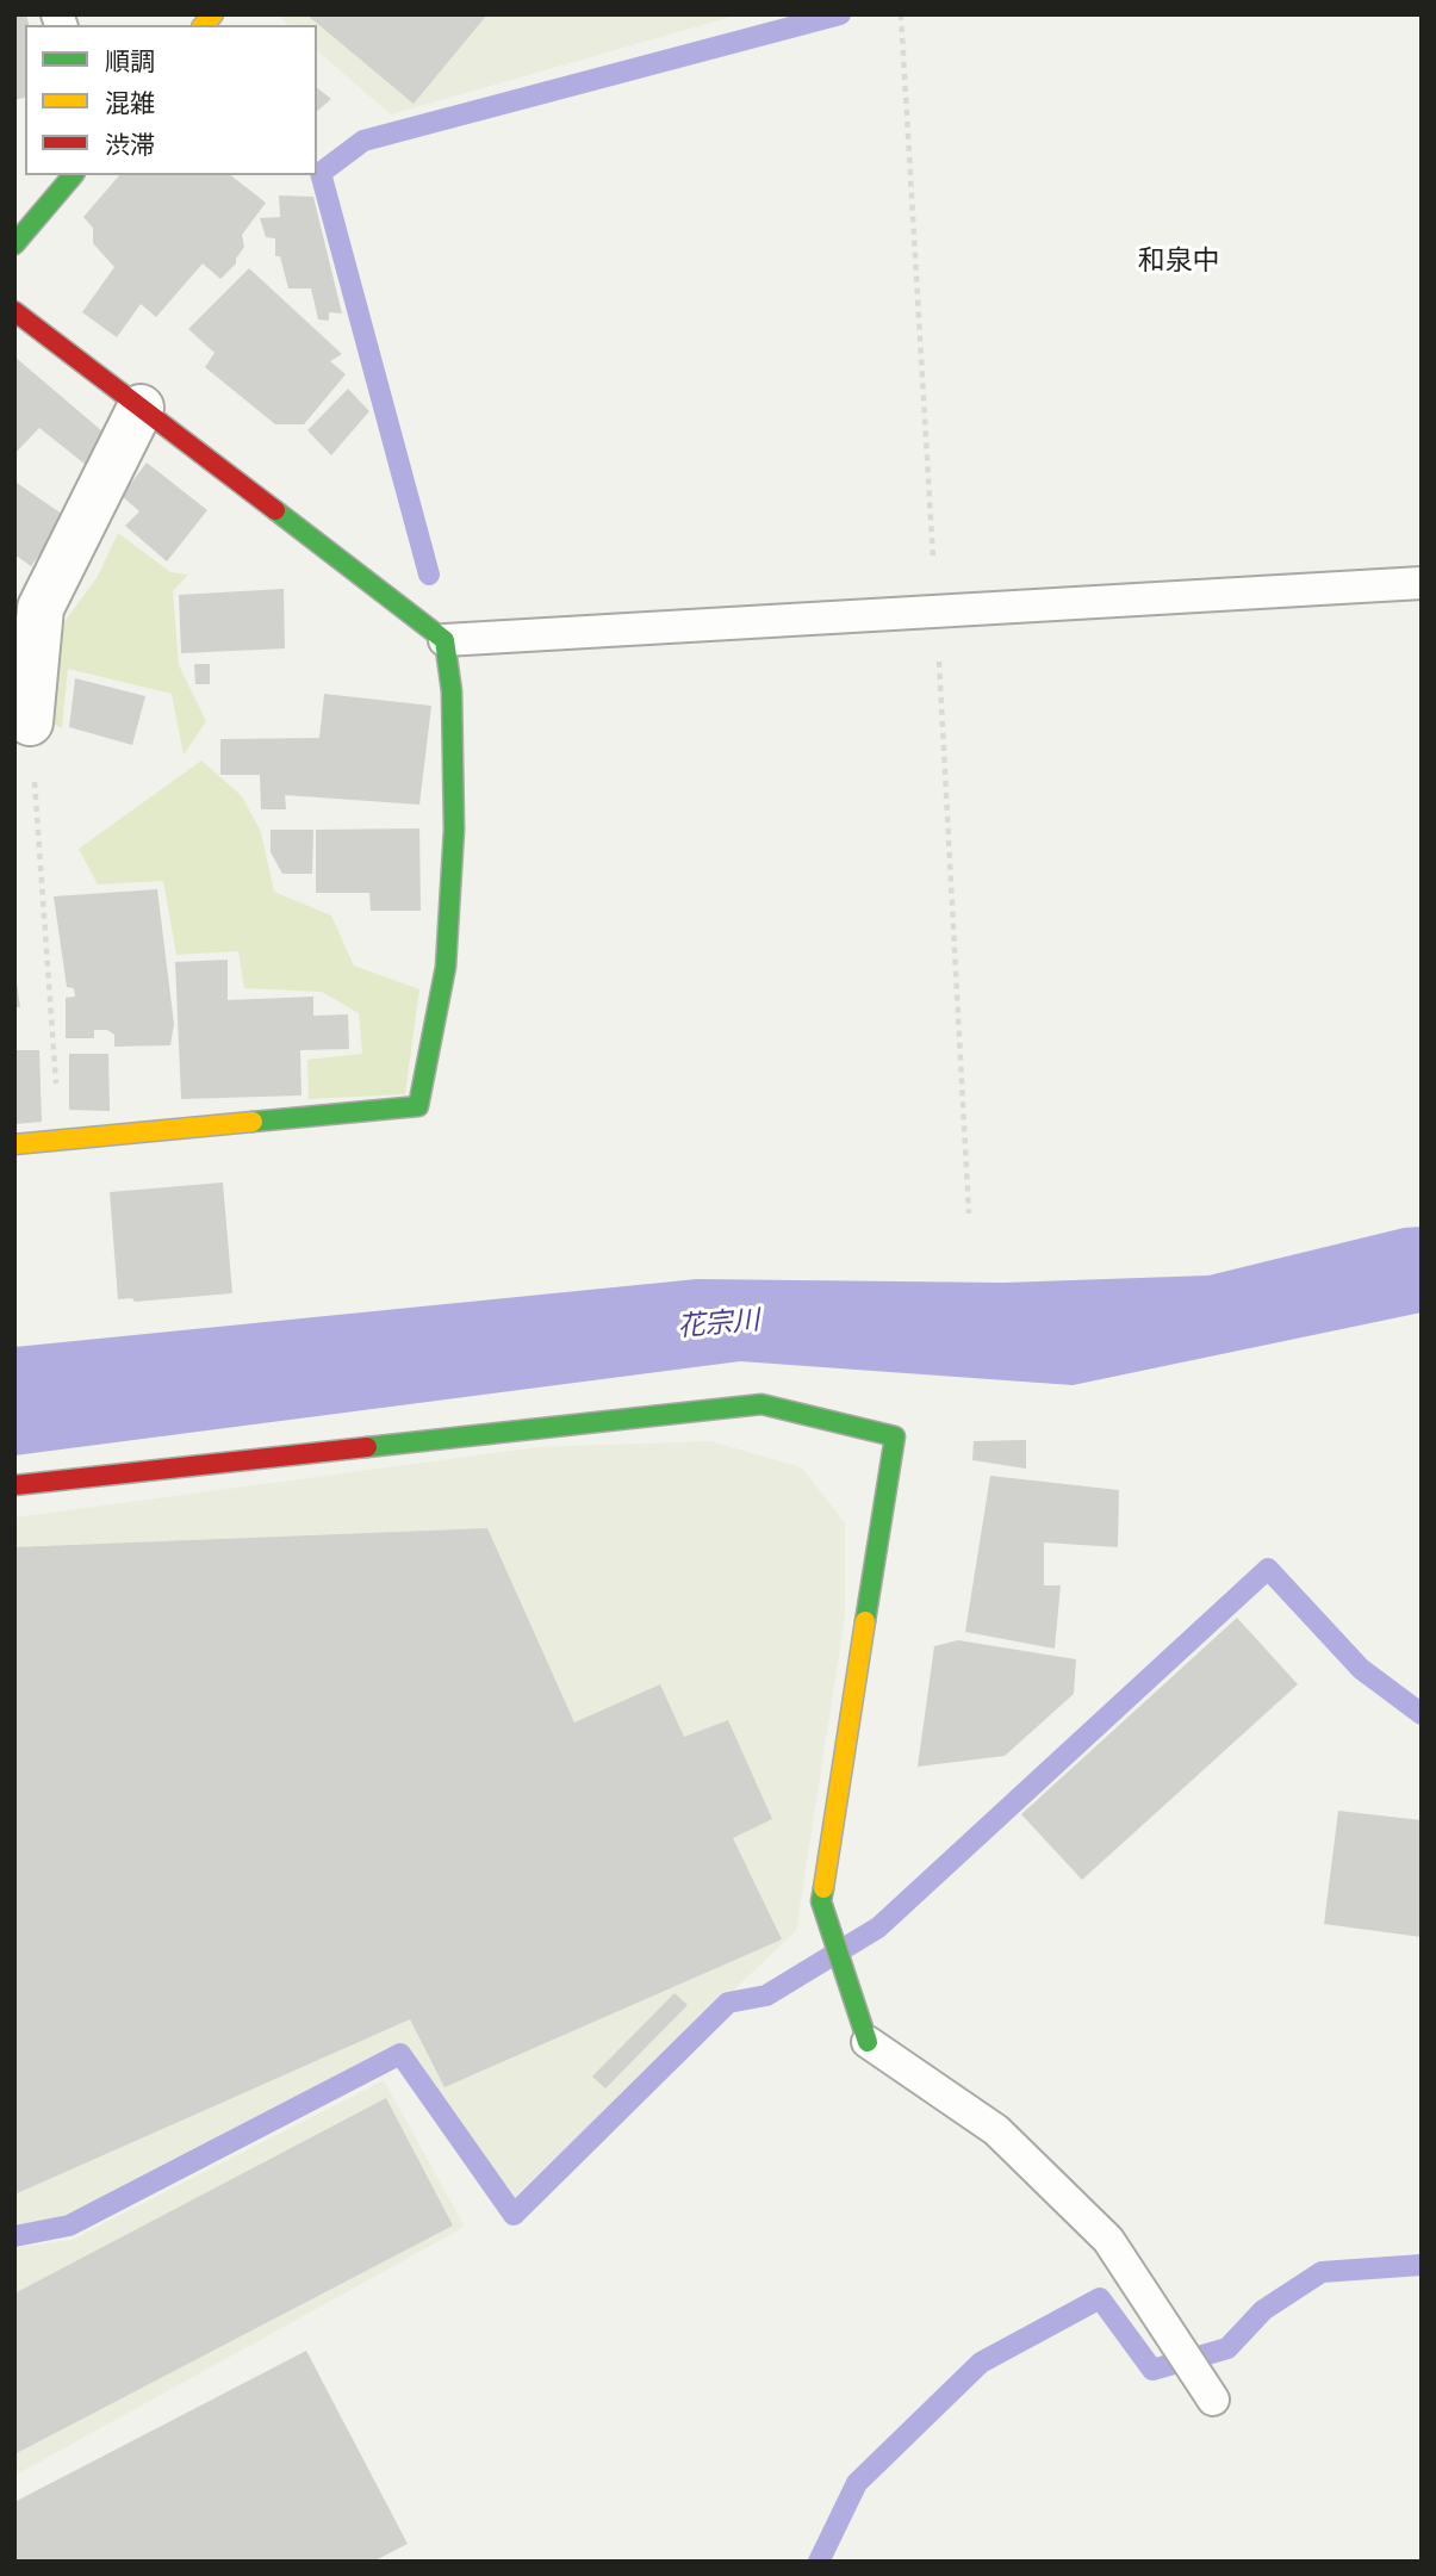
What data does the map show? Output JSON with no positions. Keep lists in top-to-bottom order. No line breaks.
{"districts":["和泉中"],"water":["花宗川"],"legend":["順調","混雑","渋滞"]}
